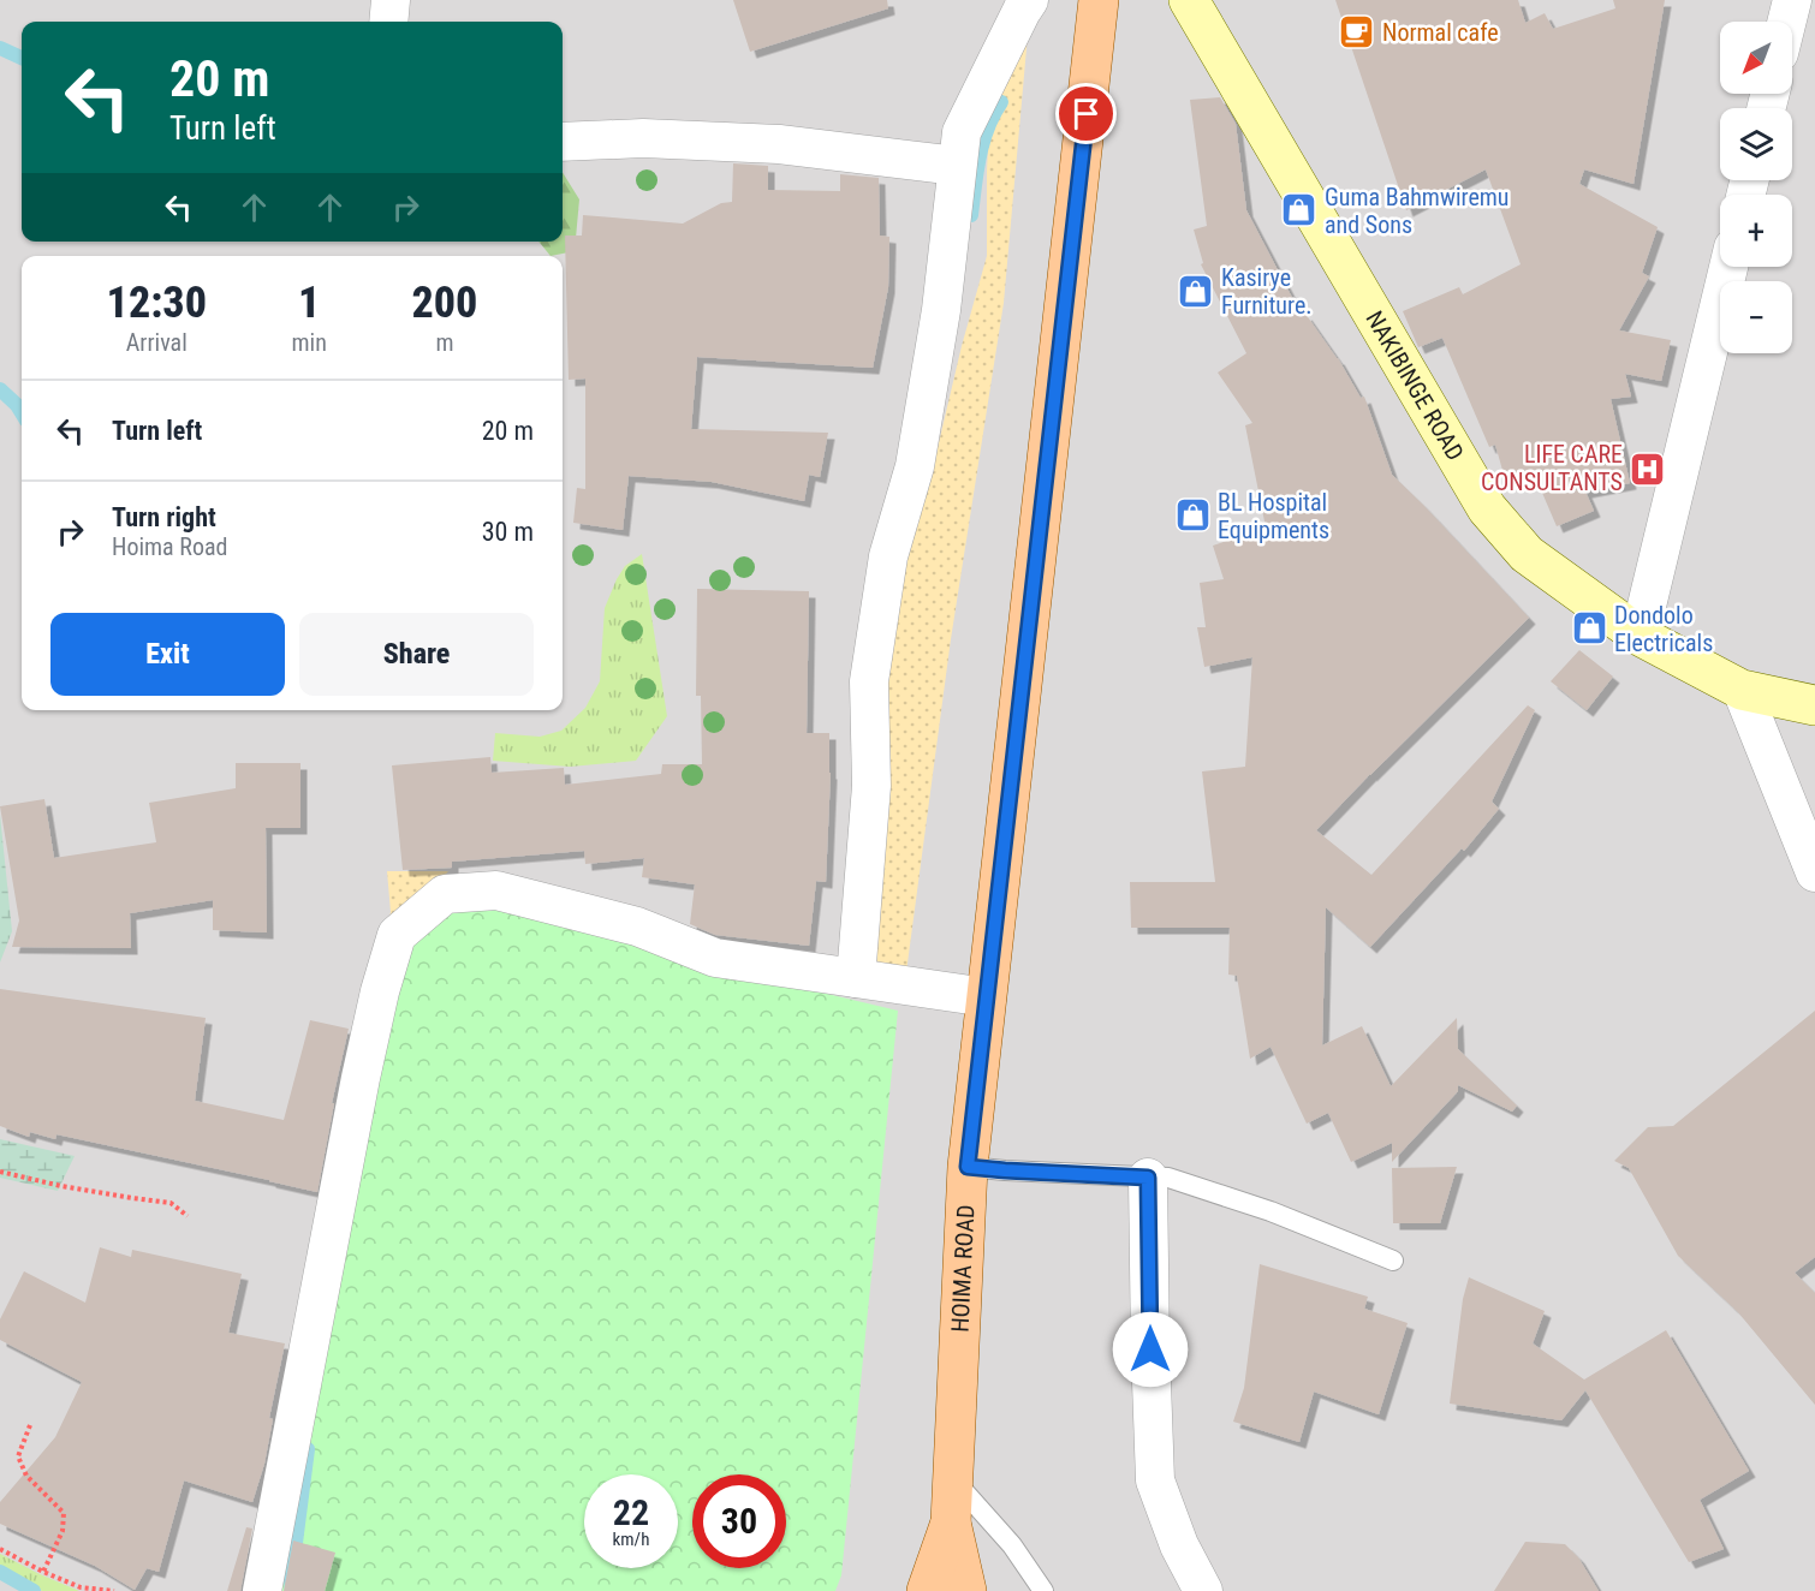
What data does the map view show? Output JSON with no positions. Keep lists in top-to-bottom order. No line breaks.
{"streets":{"main road":["HOIMA ROAD"],"street":["NAKIBINGE ROAD"]},"places":{"cafe":["Normal cafe"],"shop":["Guma Bahmwiremu and Sons","Kasirye Furniture.","BL Hospital Equipments","Dondolo Electricals"],"hospital":["LIFE CARE CONSULTANTS"]},"north":"bottom left","page":{"map_buttons":["+","−"],"turn":["20 m","Turn left"],"eta":["12:30","Arrival","1","min","200","m"],"list":[{"name":"Turn left","value":"20 m"},{"name":"Turn right","note":"Hoima Road","value":"30 m"}],"buttons":["Exit","Share"],"speed":"22 km/h","limit":"30"}}
